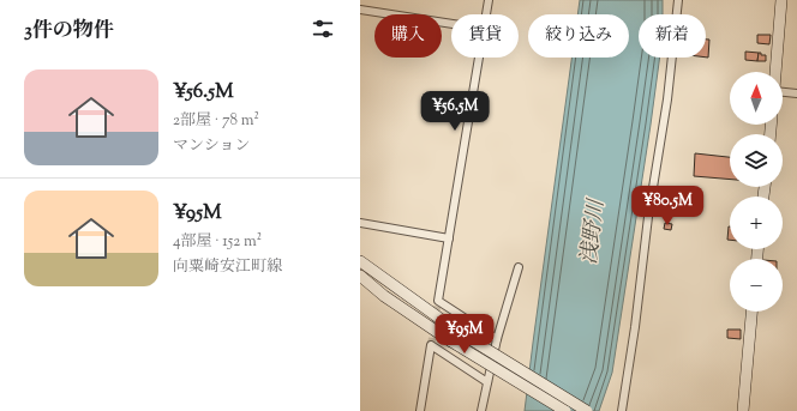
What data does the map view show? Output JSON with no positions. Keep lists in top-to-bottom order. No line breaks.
{"water":["浅野川"],"north":"top","page":{"heading":"3件の物件","chip":["購入","賃貸","絞り込み","新着"],"list":[{"name":"¥56.5M","note":"2部屋 · 78 m² · マンション"},{"name":"¥95M","note":"4部屋 · 152 m² · 向粟崎安江町線"}],"map_buttons":["+","−"],"price":["¥56.5M","¥80.5M","¥95M"]}}
